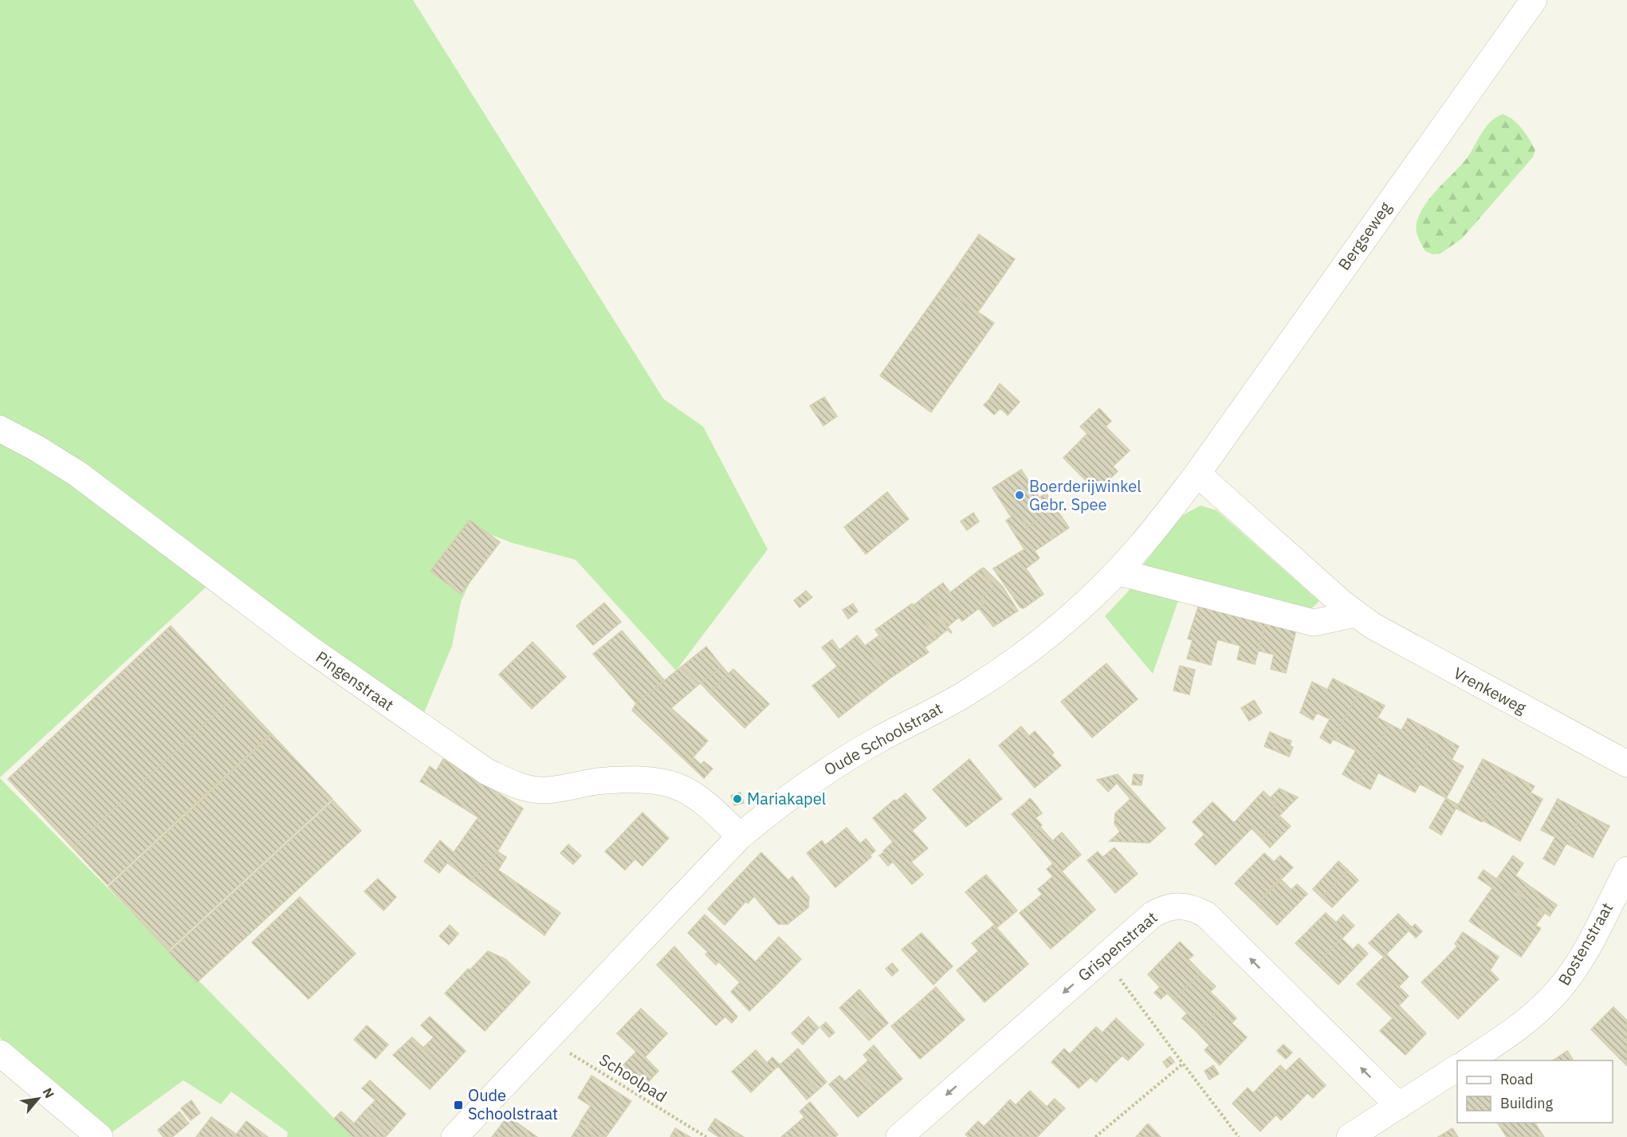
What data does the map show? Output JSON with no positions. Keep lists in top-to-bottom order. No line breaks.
{"streets":{"street":["Bergseweg","Pingenstraat","Vrenkeweg","Oude Schoolstraat","Bostenstraat","Grispenstraat"],"path":["Schoolpad"]},"crossings":[["Bergseweg","Vrenkeweg"],["Bergseweg","Oude Schoolstraat"],["Pingenstraat","Oude Schoolstraat"],["Vrenkeweg","Oude Schoolstraat"],["Oude Schoolstraat","Schoolpad"]],"places":{"other":["Boerderijwinkel Gebr. Spee","Mariakapel"],"transit":["Oude Schoolstraat"]},"legend":["Road","Building"],"north":"top right"}
